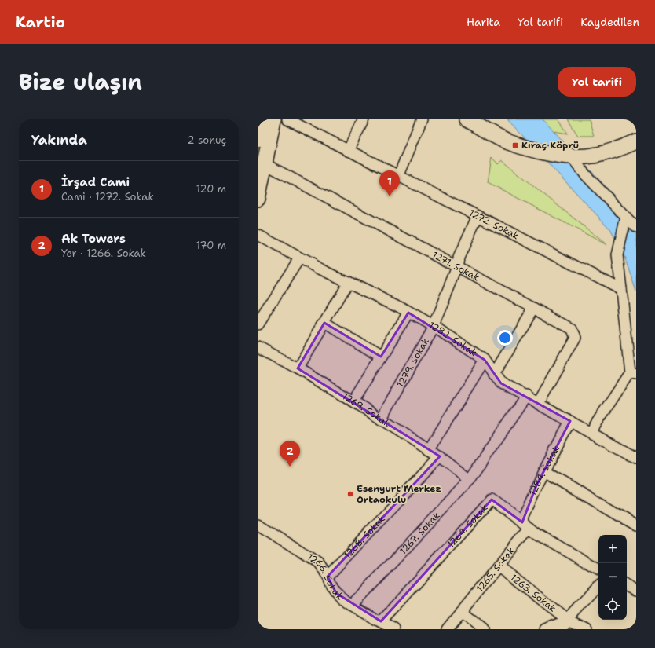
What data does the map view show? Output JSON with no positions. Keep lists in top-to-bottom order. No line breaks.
{"streets":{"street":["1272. Sokak","1271. Sokak","1282. Sokak","1279. Sokak","1269. Sokak","1284. Sokak","1264. Sokak","1267. Sokak","1268. Sokak","1265. Sokak","1266. Sokak","1263. Sokak"]},"crossings":[["1272. Sokak","1279. Sokak"],["1271. Sokak","1282. Sokak"],["1271. Sokak","1279. Sokak"],["1282. Sokak","1279. Sokak"],["1282. Sokak","1284. Sokak"],["1282. Sokak","1267. Sokak"],["1279. Sokak","1269. Sokak"],["1269. Sokak","1267. Sokak"],["1269. Sokak","1268. Sokak"],["1284. Sokak","1264. Sokak"],["1284. Sokak","1265. Sokak"],["1264. Sokak","1265. Sokak"],["1264. Sokak","1266. Sokak"],["1267. Sokak","1266. Sokak"],["1268. Sokak","1266. Sokak"],["1265. Sokak","1263. Sokak"]],"places":{"transit":["Kıraç Köprü"],"other":["Esenyurt Merkez Ortaokulu"]},"page":{"header":"Kartio","nav":["Harita","Yol tarifi","Kaydedilen"],"title":"Bize ulaşın","buttons":"Yol tarifi","heading":["Yakında","2 sonuç"],"list":[{"mark":"1","name":"İrşad Cami","note":"Cami · 1272. Sokak","value":"120 m"},{"mark":"2","name":"Ak Towers","note":"Yer · 1266. Sokak","value":"170 m"}],"pins":["1","2"],"map_buttons":["+","−"]}}
